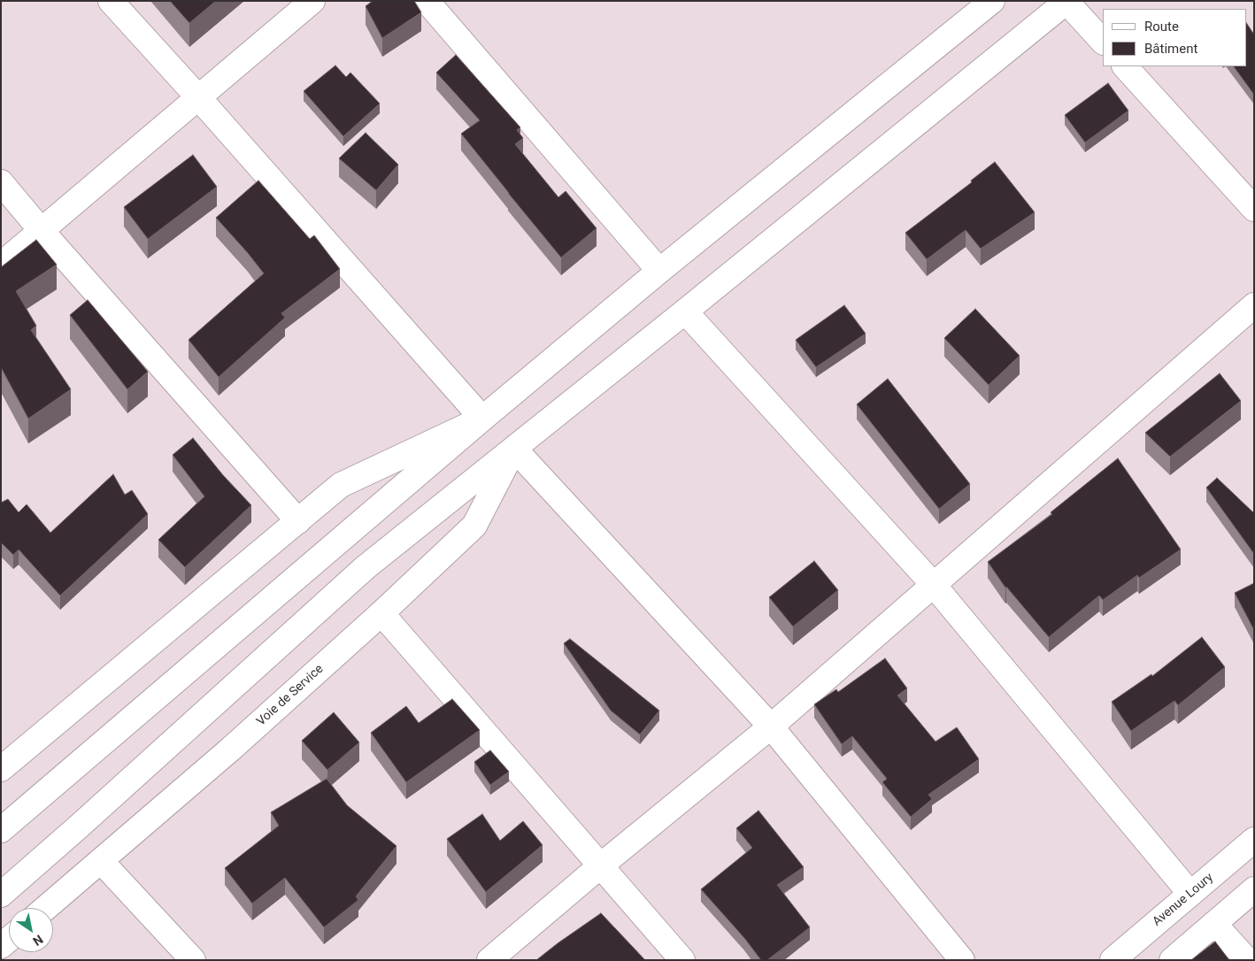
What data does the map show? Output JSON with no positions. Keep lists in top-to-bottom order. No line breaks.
{"streets":{"main road":["Voie de Service","Avenue Loury"]},"legend":["Route","Bâtiment"],"north":"bottom right"}
